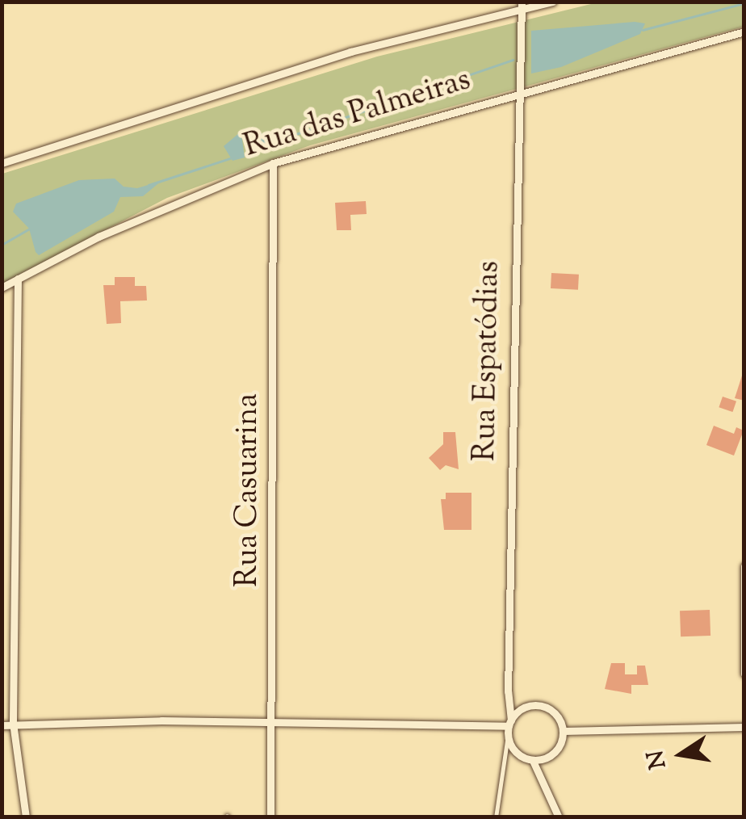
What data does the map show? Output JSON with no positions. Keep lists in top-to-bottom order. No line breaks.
{"streets":{"street":["Rua das Palmeiras","Rua Espatódias","Rua Casuarina"]},"crossings":[["Rua das Palmeiras","Rua Espatódias"],["Rua das Palmeiras","Rua Casuarina"]],"north":"left"}
